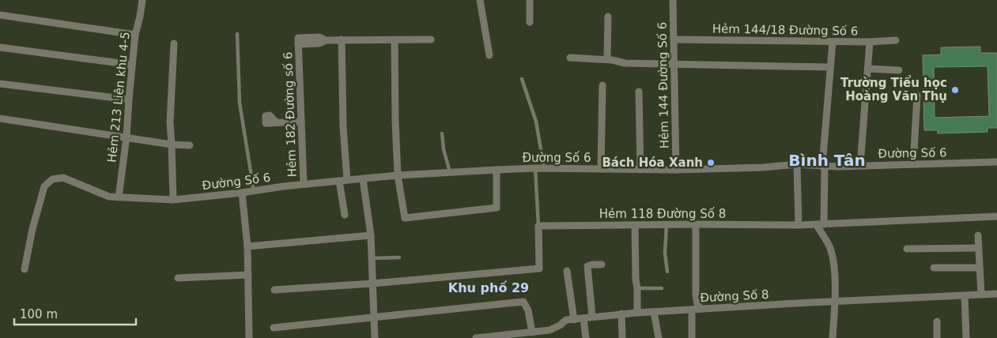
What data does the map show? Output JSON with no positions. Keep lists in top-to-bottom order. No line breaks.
{"streets":{"street":["Hẻm 144/18 Đường Số 6","Hẻm 144 Đường Số 6","Hẻm 213 Liên khu 4-5","Hẻm 182 Đường số 6","Đường Số 6","Hẻm 118 Đường Số 8","Đường Số 8"]},"crossings":[["Hẻm 144/18 Đường Số 6","Hẻm 144 Đường Số 6"],["Hẻm 144 Đường Số 6","Đường Số 6"],["Hẻm 213 Liên khu 4-5","Đường Số 6"],["Hẻm 182 Đường số 6","Đường Số 6"]],"districts":["Bình Tân","Khu phố 29"],"places":["Trường Tiểu học Hoàng Văn Thụ","Bách Hóa Xanh"],"scale_bar":"100 m"}
